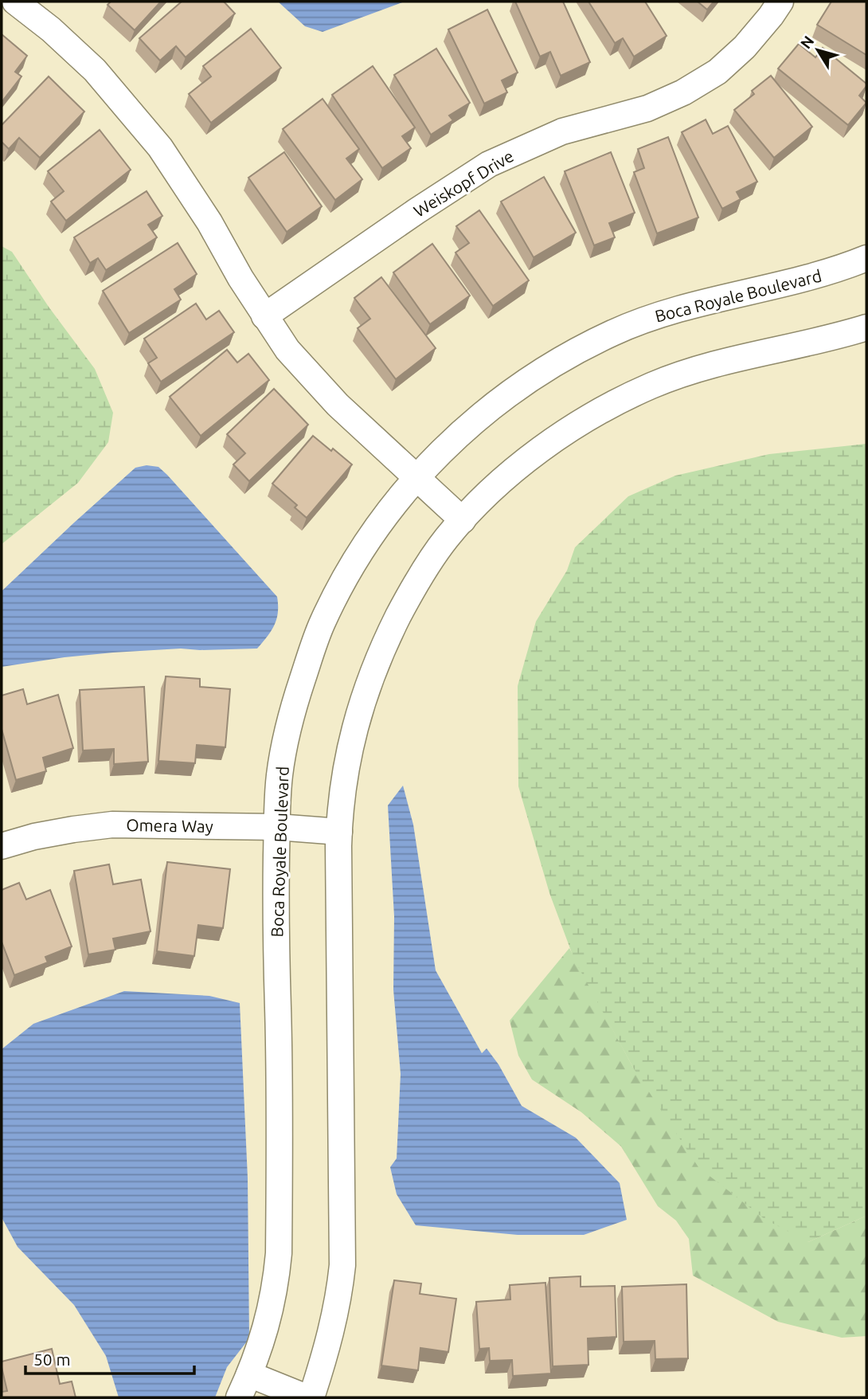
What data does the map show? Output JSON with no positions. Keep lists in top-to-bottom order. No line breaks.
{"streets":{"street":["Weiskopf Drive","Boca Royale Boulevard","Omera Way"]},"crossings":[["Boca Royale Boulevard","Omera Way"]],"scale_bar":"50 m","north":"top left"}
